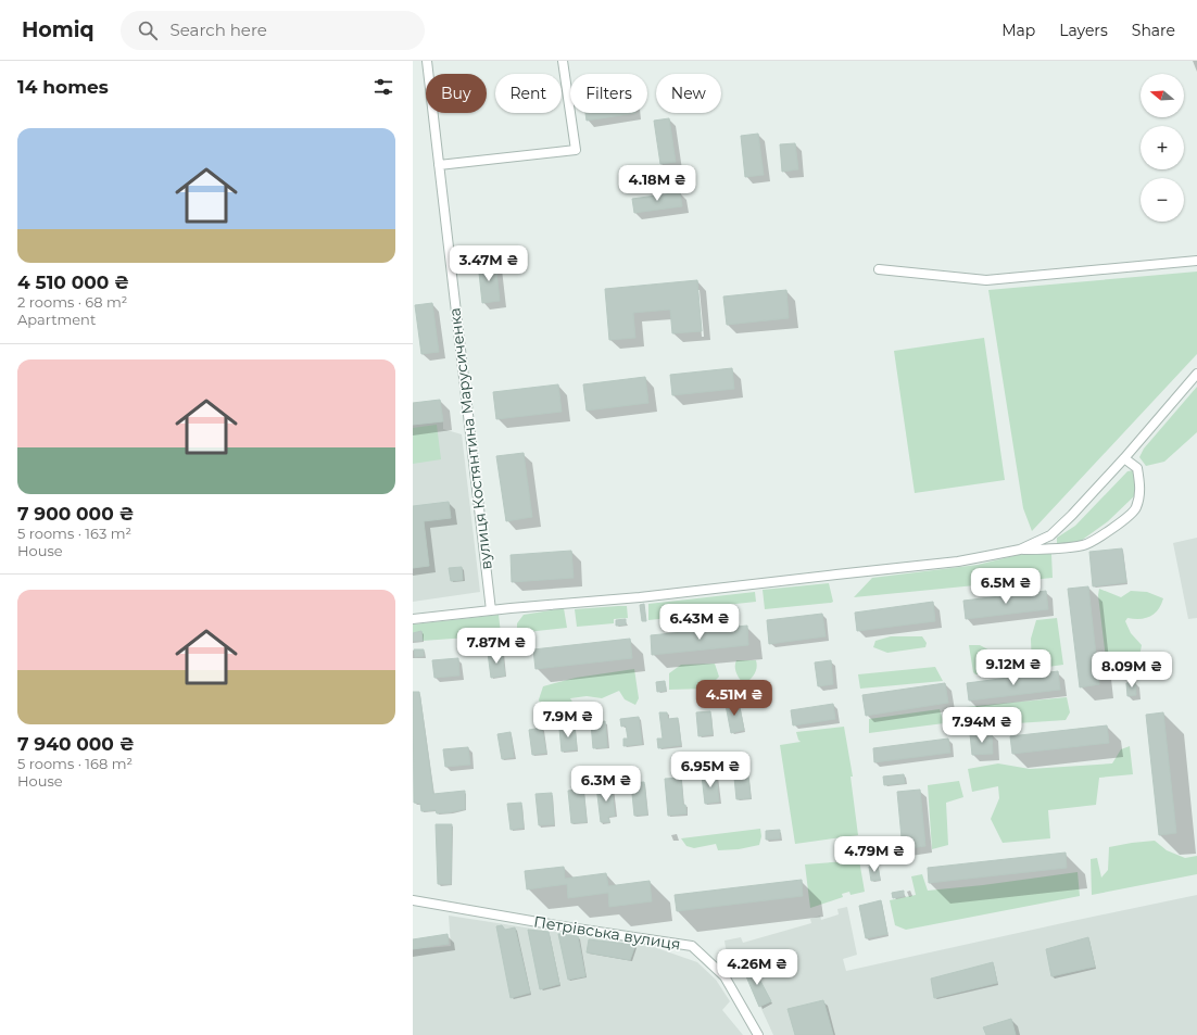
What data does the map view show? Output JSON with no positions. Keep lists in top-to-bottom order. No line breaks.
{"streets":{"street":["вулиця Костянтина Марусиченка","Петрівська вулиця"]},"north":"left","page":{"header":"Homiq","search":"Search here","nav":["Map","Layers","Share"],"heading":"14 homes","map_buttons":["+","−"],"chip":["Buy","Rent","Filters","New"],"list":[{"name":"4 510 000 ₴","note":"2 rooms · 68 m² · Apartment"},{"name":"7 900 000 ₴","note":"5 rooms · 163 m² · House"},{"name":"7 940 000 ₴","note":"5 rooms · 168 m² · House"}],"price":["4.18M ₴","3.47M ₴","6.5M ₴","6.43M ₴","7.87M ₴","9.12M ₴","8.09M ₴","4.51M ₴","7.9M ₴","7.94M ₴","6.95M ₴","6.3M ₴","4.79M ₴","4.26M ₴"]}}
